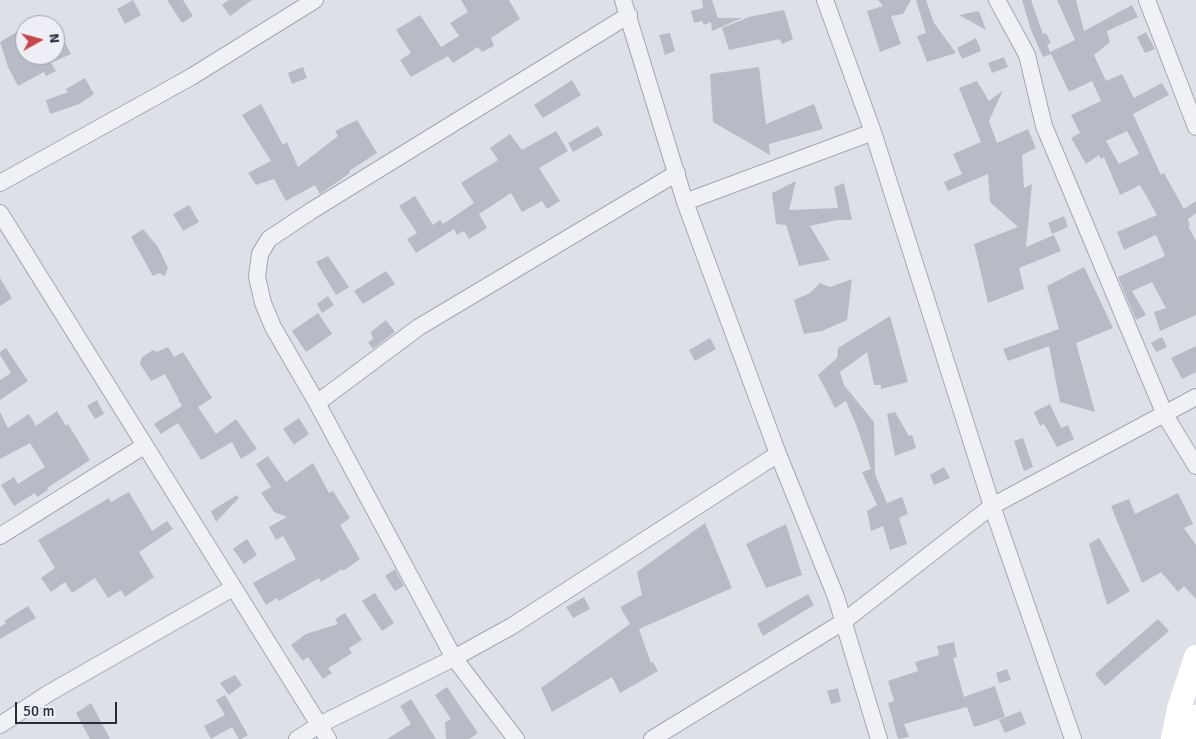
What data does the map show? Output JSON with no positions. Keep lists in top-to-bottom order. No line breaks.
{"scale_bar":"50 m","north":"right"}
